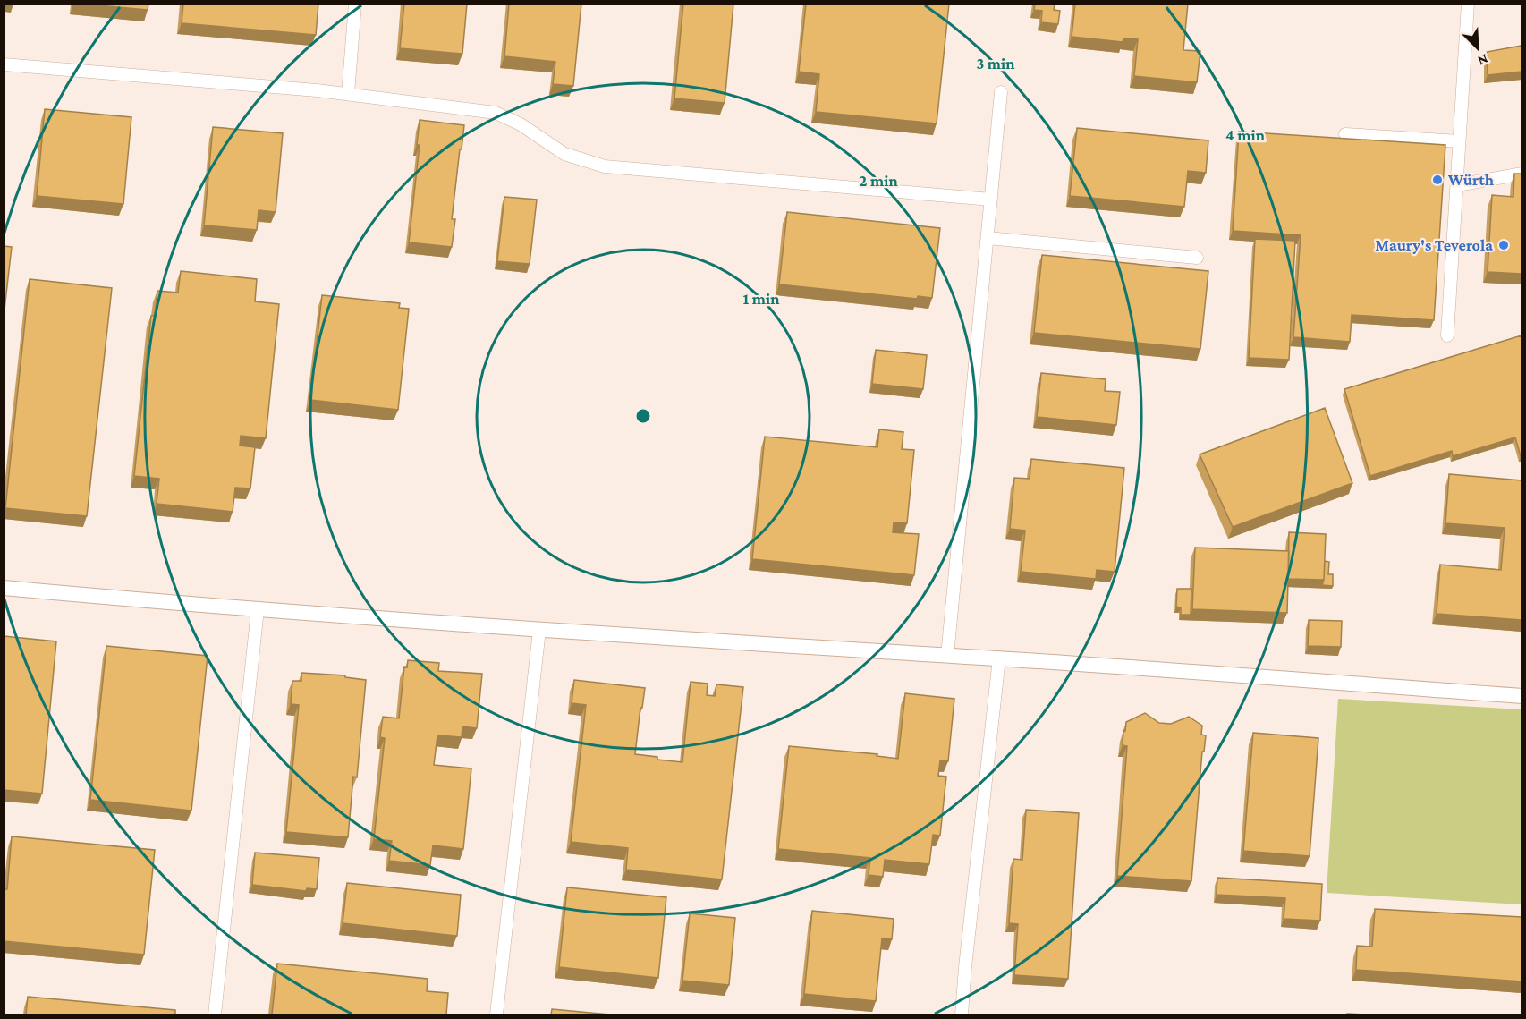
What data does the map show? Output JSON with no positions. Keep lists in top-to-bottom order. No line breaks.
{"places":["Würth","Maury's Teverola"],"north":"bottom right","rings":["3 min","4 min","2 min","1 min"]}
